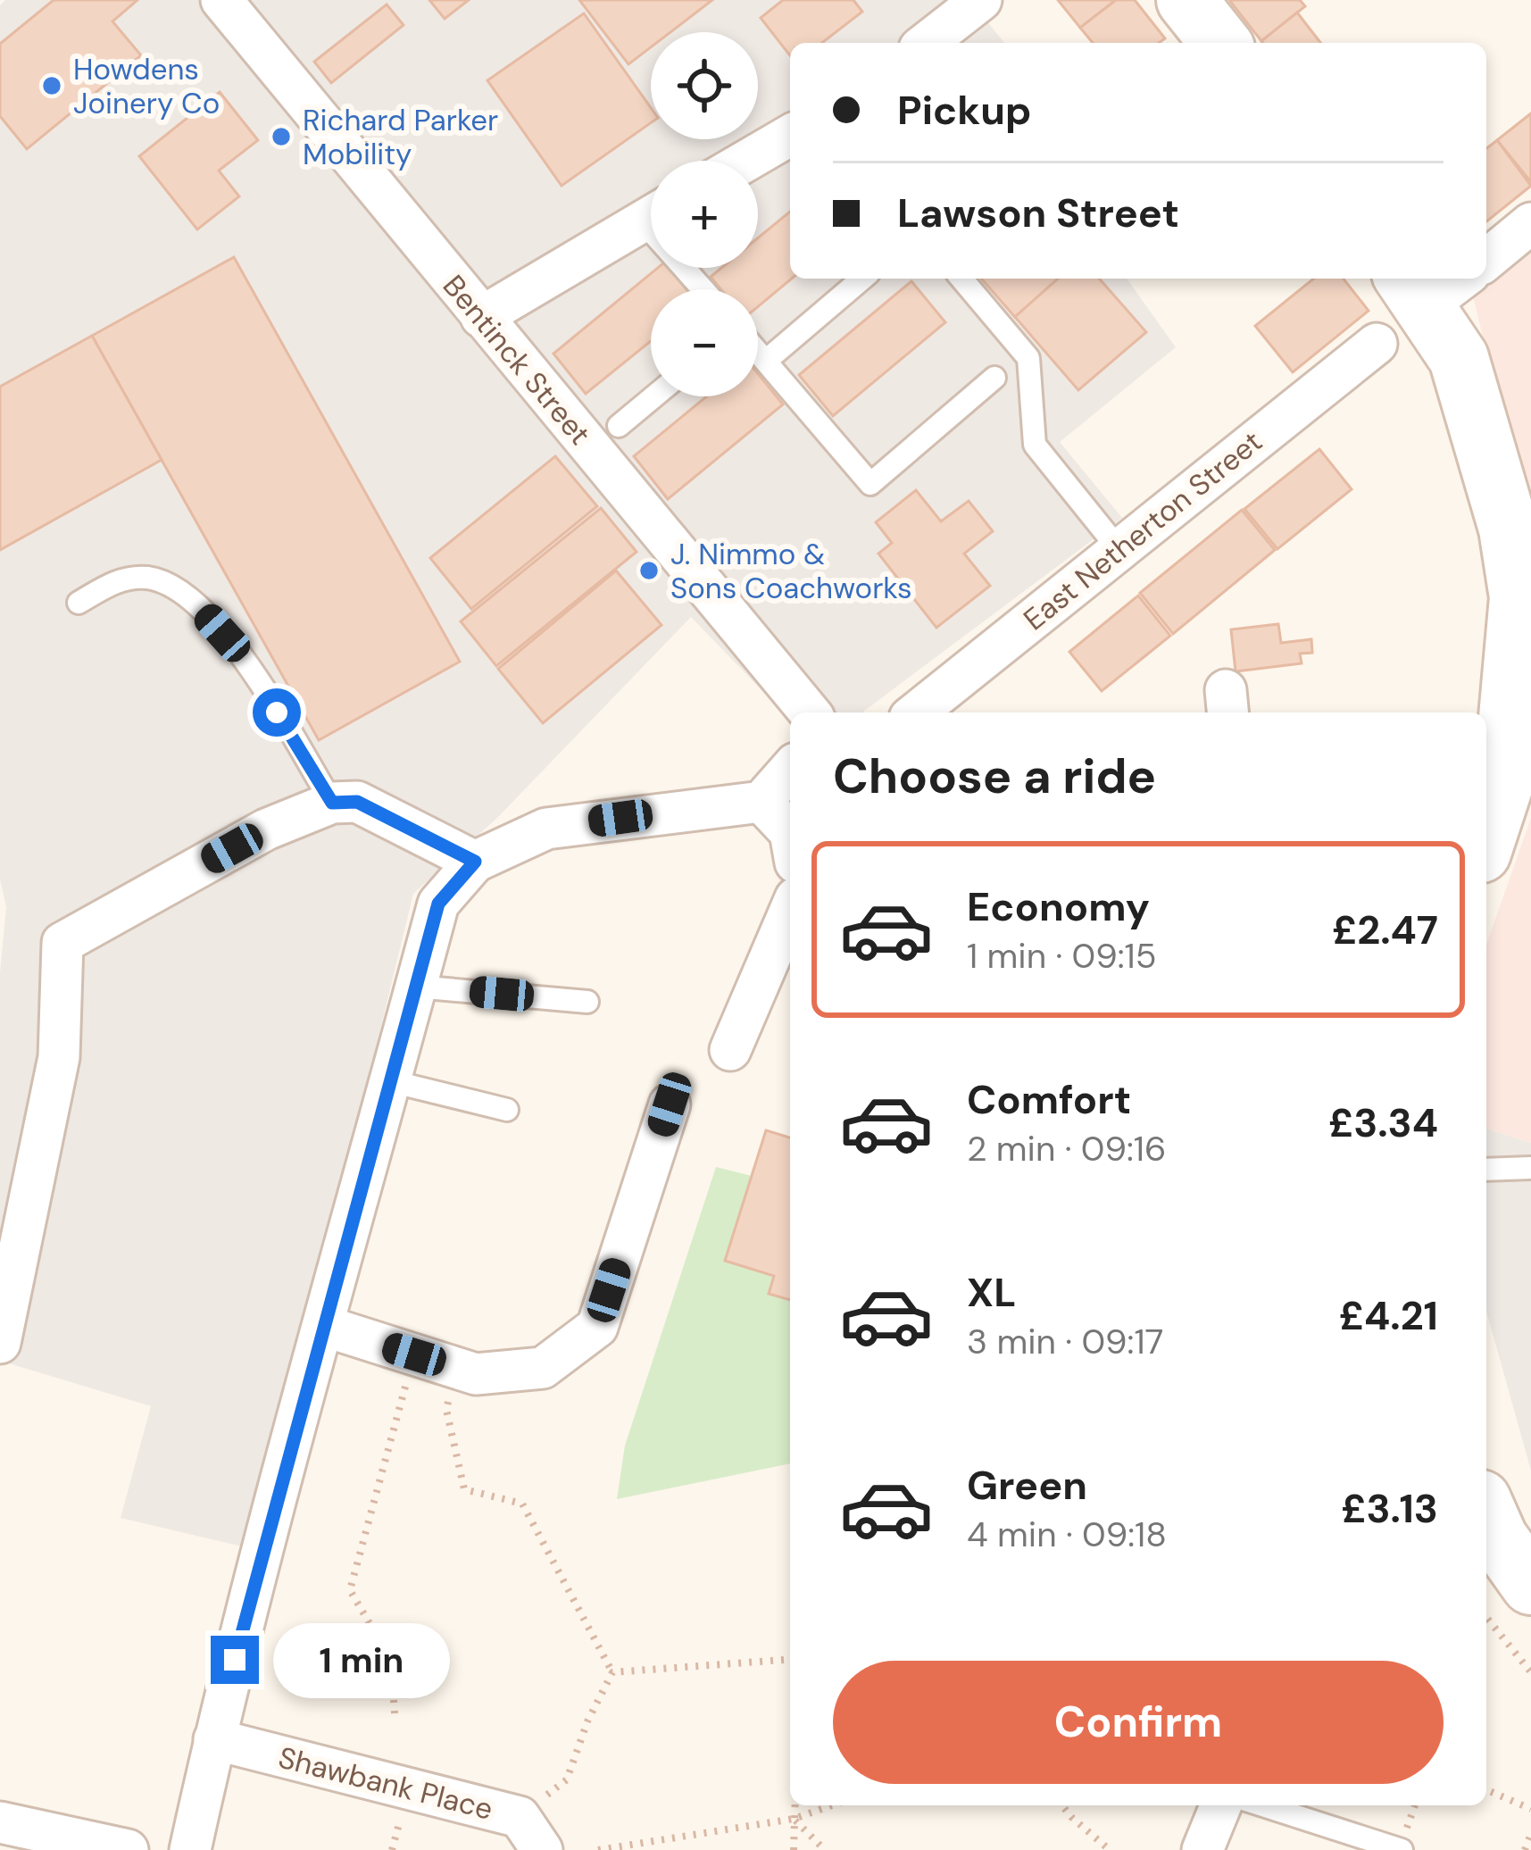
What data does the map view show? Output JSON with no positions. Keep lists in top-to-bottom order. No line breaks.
{"streets":{"street":["Bentinck Street","East Netherton Street","Shawbank Place"]},"places":["Howdens Joinery Co","Richard Parker Mobility","J. Nimmo & Sons Coachworks"],"page":{"map_buttons":["+","−"],"banner":["Pickup","Lawson Street"],"heading":"Choose a ride","list":[{"name":"Economy","note":"1 min · 09:15","value":"£2.47"},{"name":"Comfort","note":"2 min · 09:16","value":"£3.34"},{"name":"XL","note":"3 min · 09:17","value":"£4.21"},{"name":"Green","note":"4 min · 09:18","value":"£3.13"}],"bubble":"1 min","buttons":"Confirm"}}
